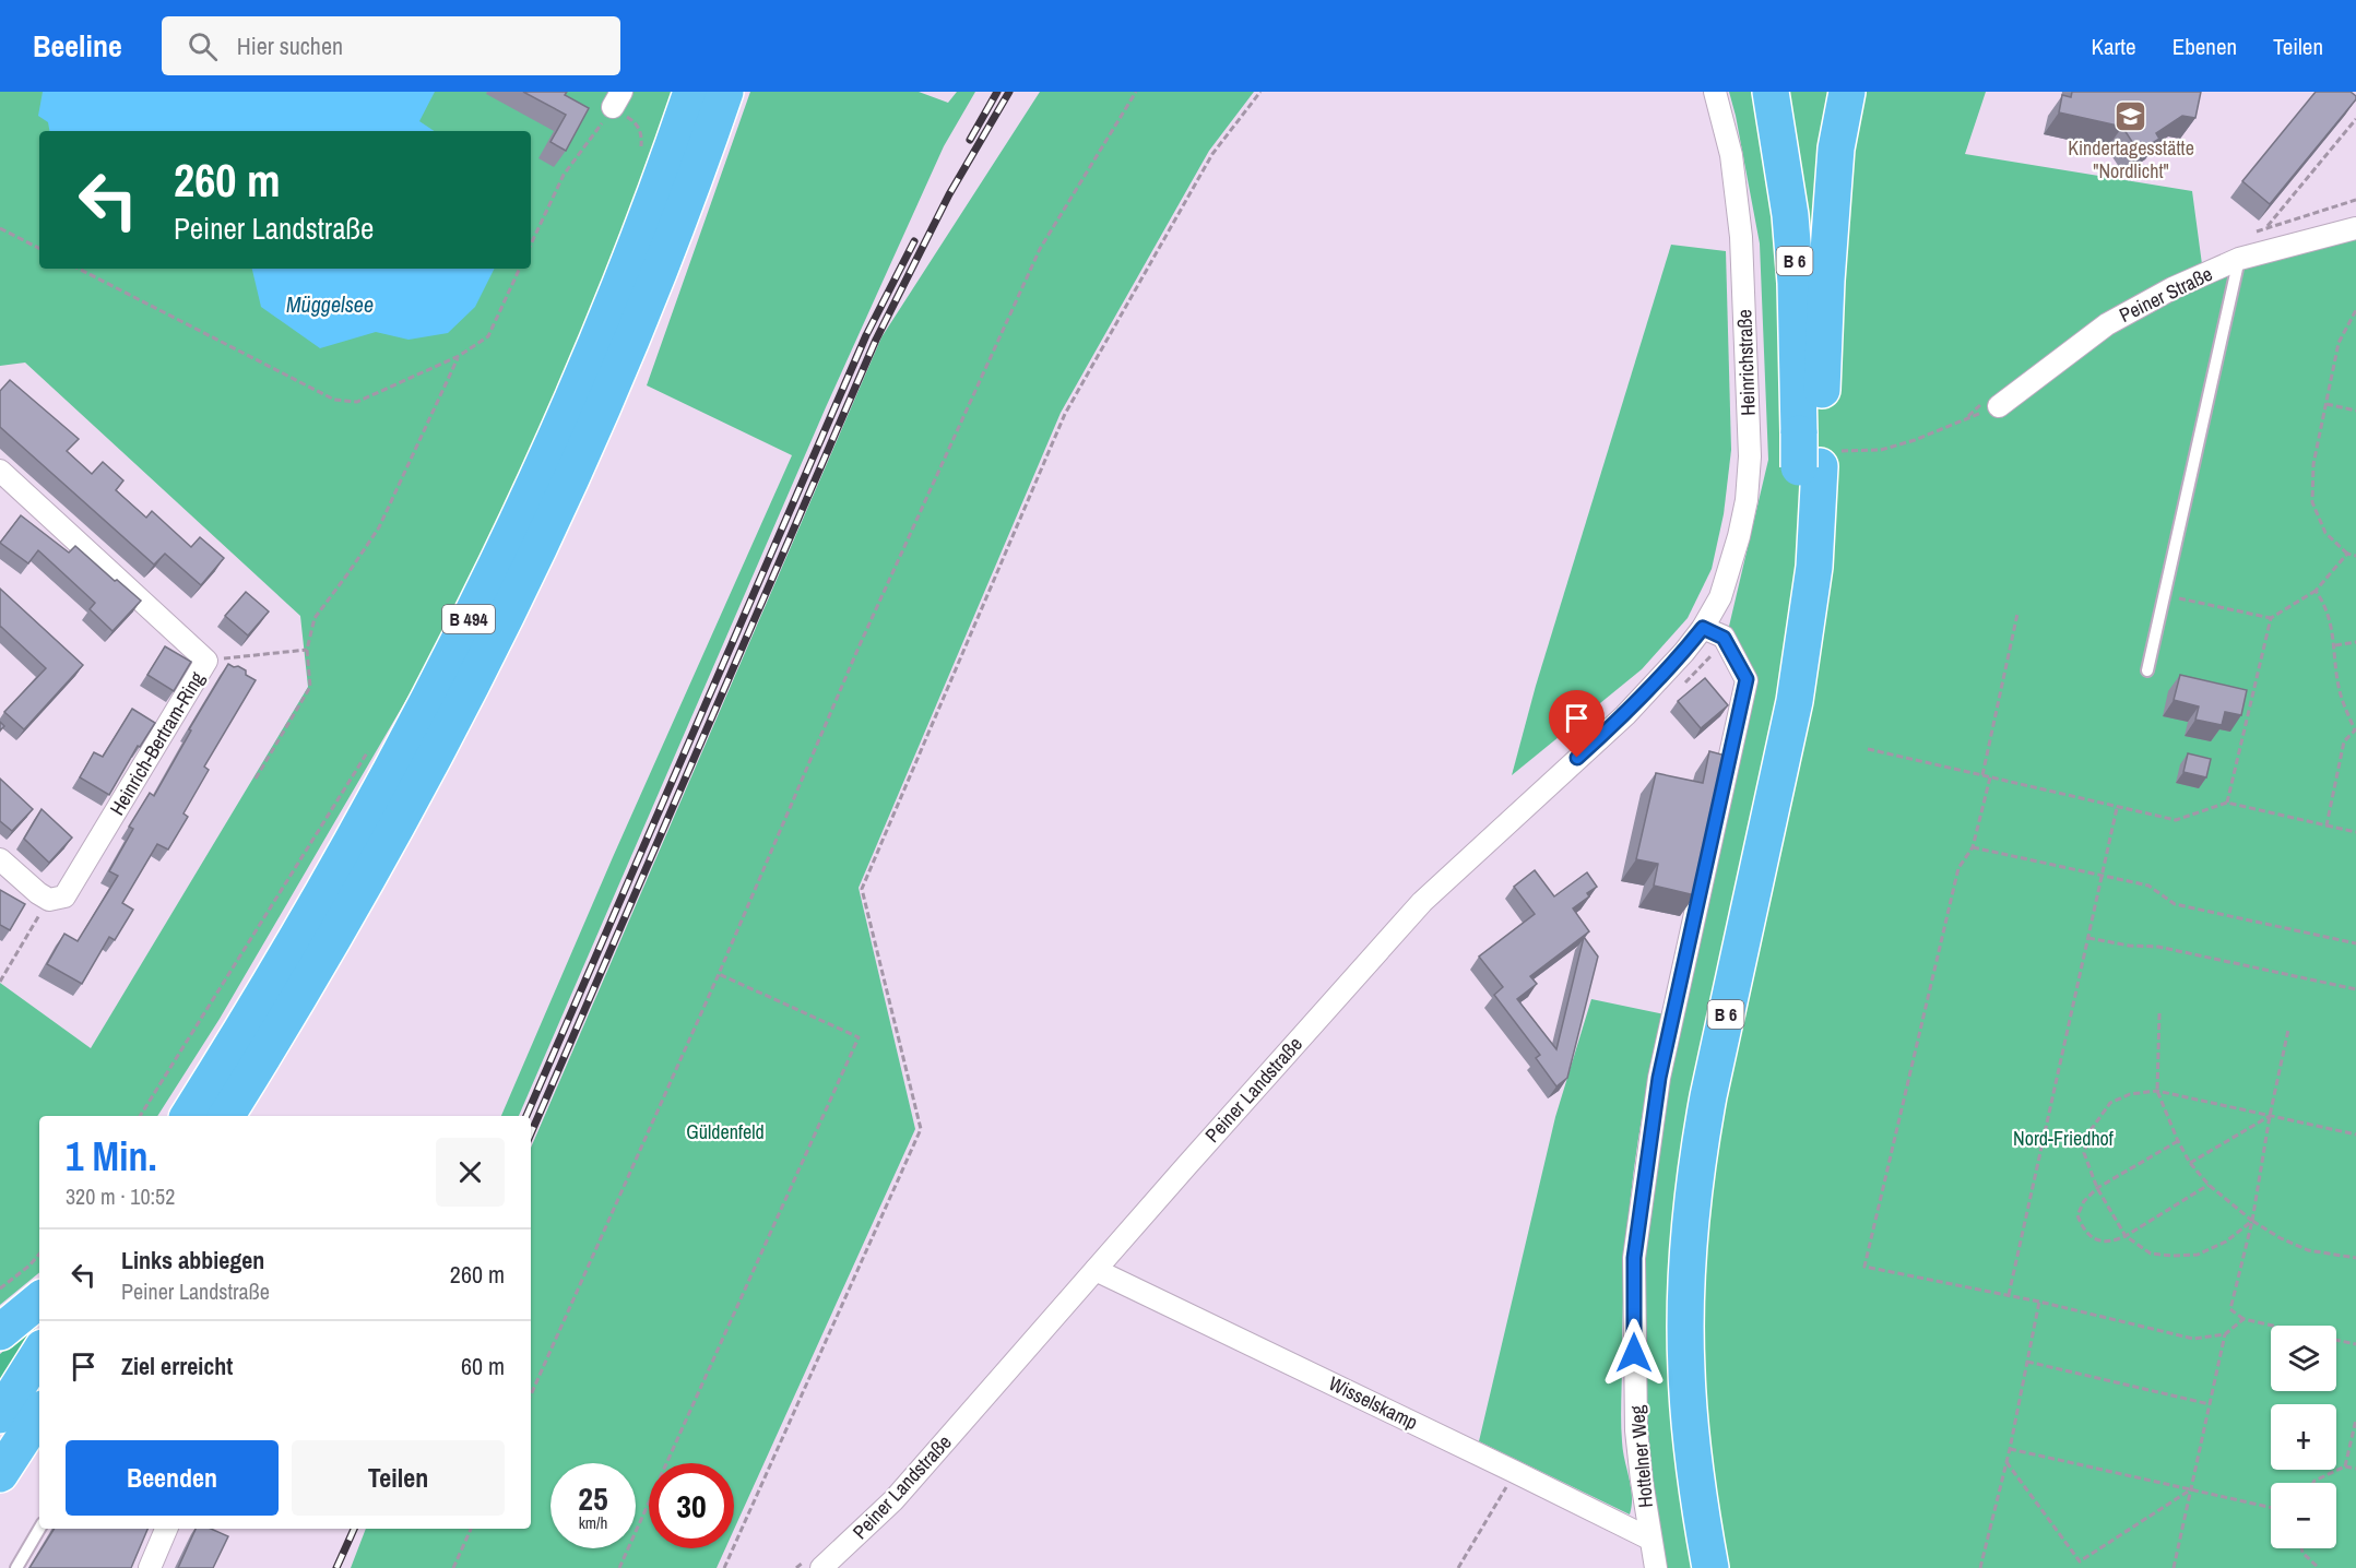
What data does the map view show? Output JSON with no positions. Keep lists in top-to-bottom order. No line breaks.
{"streets":{"highway":["B 6","B 494"],"street":["Peiner Straße","Heinrichstraße","Heinrich-Bertram-Ring","Peiner Landstraße","Wisselskamp","Hottelner Weg"]},"crossings":[["Heinrichstraße","Peiner Landstraße"],["Heinrichstraße","Hottelner Weg"],["Peiner Landstraße","Wisselskamp"],["Peiner Landstraße","Hottelner Weg"],["Wisselskamp","Hottelner Weg"]],"water":["Müggelsee"],"parks":["Güldenfeld","Nord-Friedhof"],"places":{"school or university":["Kindertagesstätte \"Nordlicht\""]},"page":{"header":"Beeline","search":"Hier suchen","nav":["Karte","Ebenen","Teilen"],"turn":["260 m","Peiner Landstraße"],"heading":["1 Min.","320 m · 10:52"],"list":[{"name":"Links abbiegen","note":"Peiner Landstraße","value":"260 m"},{"name":"Ziel erreicht","value":"60 m"}],"map_buttons":["+","−"],"buttons":["Beenden","Teilen"],"speed":"25 km/h","limit":"30"}}
